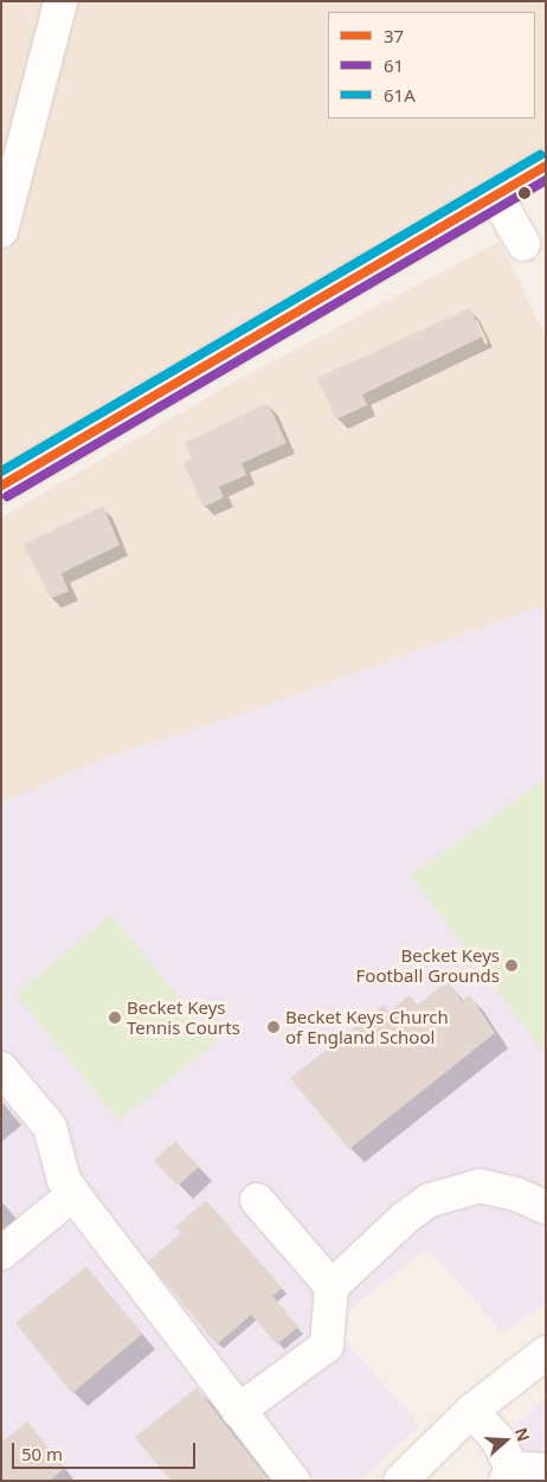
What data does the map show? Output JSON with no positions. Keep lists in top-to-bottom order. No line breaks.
{"places":["Becket Keys Football Grounds","Becket Keys Tennis Courts","Becket Keys Church of England School"],"lines":["transit line 61A","transit line 37","transit line 61"],"legend":["37","61","61A"],"scale_bar":"50 m","north":"right"}
